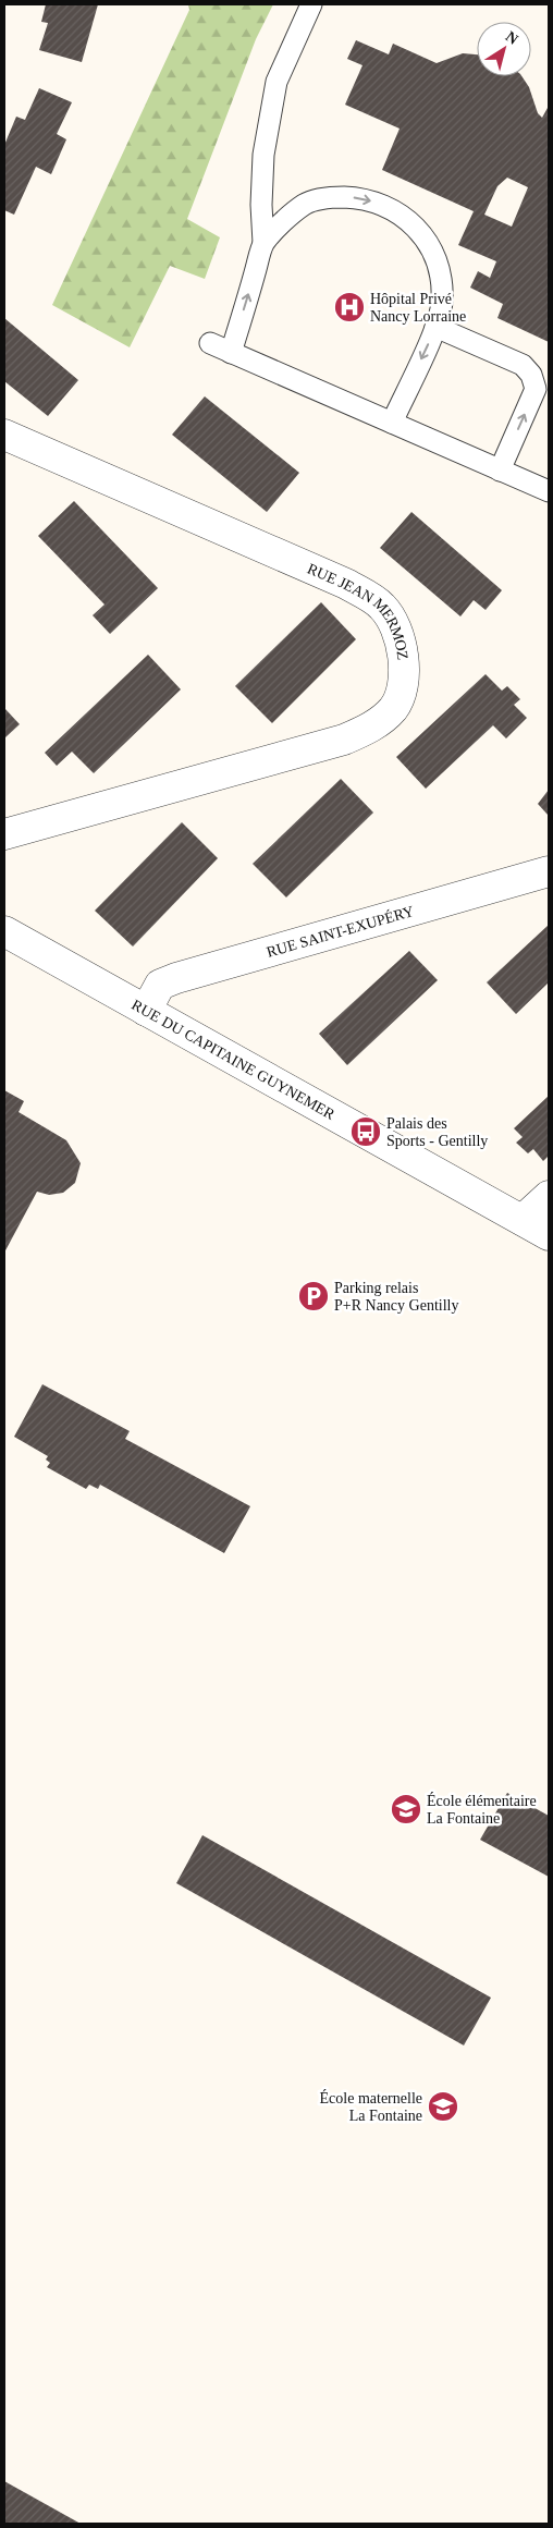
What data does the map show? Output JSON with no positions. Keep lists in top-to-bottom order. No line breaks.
{"streets":{"street":["RUE JEAN MERMOZ","RUE SAINT-EXUPÉRY","RUE DU CAPITAINE GUYNEMER"]},"crossings":[["RUE SAINT-EXUPÉRY","RUE DU CAPITAINE GUYNEMER"]],"places":{"hospital":["Hôpital Privé Nancy Lorraine"],"bus stop":["Palais des Sports - Gentilly"],"parking":["Parking relais P+R Nancy Gentilly"],"school or university":["École élémentaire La Fontaine","École maternelle La Fontaine"]},"north":"top right"}
